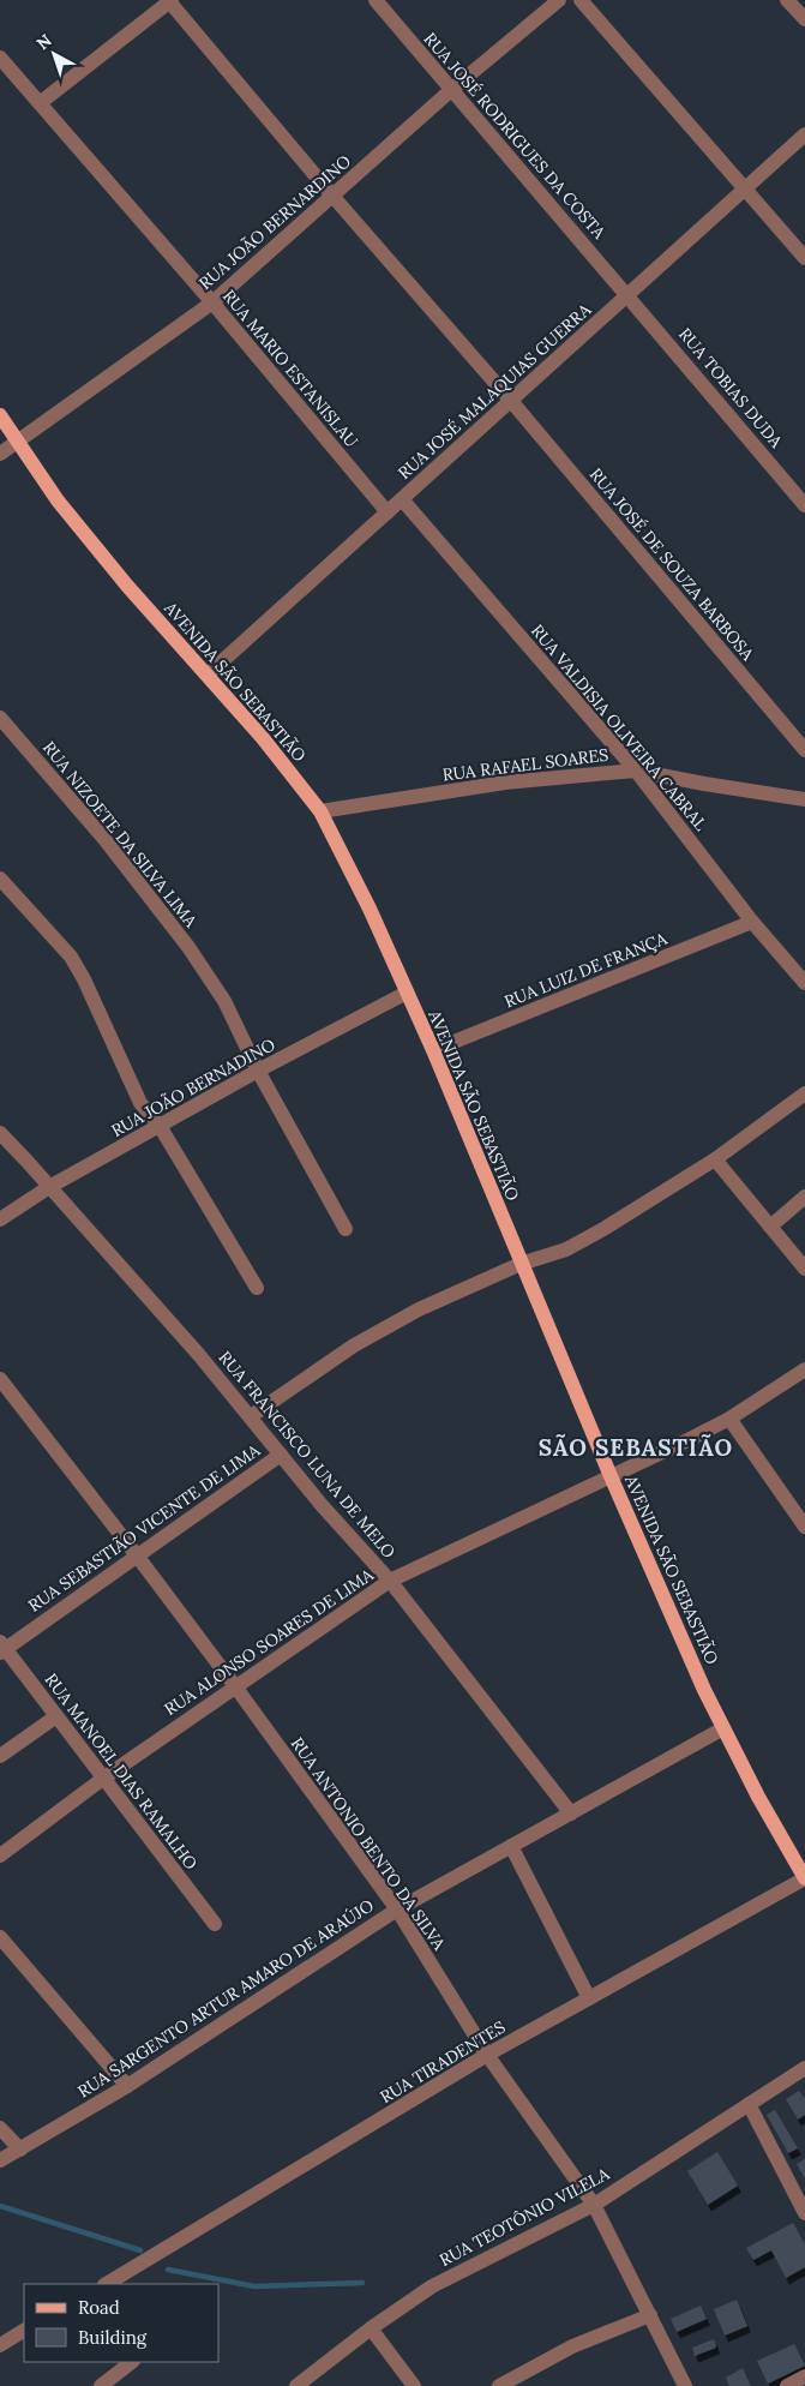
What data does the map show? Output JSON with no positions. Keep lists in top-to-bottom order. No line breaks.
{"streets":{"main road":["AVENIDA SÃO SEBASTIÃO"],"street":["RUA JOSÉ RODRIGUES DA COSTA","RUA JOÃO BERNARDINO","RUA MARIO ESTANISLAU","RUA TOBIAS DUDA","RUA JOSÉ MALAQUIAS GUERRA","RUA JOSÉ DE SOUZA BARBOSA","RUA VALDISIA OLIVEIRA CABRAL","RUA RAFAEL SOARES","RUA NIZOETE DA SILVA LIMA","RUA LUIZ DE FRANÇA","RUA JOÃO BERNADINO","RUA FRANCISCO LUNA DE MELO","RUA SEBASTIÃO VICENTE DE LIMA","RUA ALONSO SOARES DE LIMA","RUA MANOEL DIAS RAMALHO","RUA ANTONIO BENTO DA SILVA","RUA SARGENTO ARTUR AMARO DE ARAÚJO","RUA TIRADENTES","RUA TEOTÔNIO VILELA"]},"crossings":[["RUA JOSÉ RODRIGUES DA COSTA","RUA JOÃO BERNARDINO"],["RUA JOSÉ RODRIGUES DA COSTA","RUA TOBIAS DUDA"],["RUA JOSÉ RODRIGUES DA COSTA","RUA JOSÉ MALAQUIAS GUERRA"],["RUA JOÃO BERNARDINO","RUA MARIO ESTANISLAU"],["RUA JOÃO BERNARDINO","RUA JOSÉ DE SOUZA BARBOSA"],["RUA JOÃO BERNARDINO","AVENIDA SÃO SEBASTIÃO"],["RUA MARIO ESTANISLAU","RUA JOSÉ MALAQUIAS GUERRA"],["RUA TOBIAS DUDA","RUA JOSÉ MALAQUIAS GUERRA"],["RUA JOSÉ MALAQUIAS GUERRA","RUA JOSÉ DE SOUZA BARBOSA"],["RUA JOSÉ MALAQUIAS GUERRA","AVENIDA SÃO SEBASTIÃO"],["RUA JOSÉ MALAQUIAS GUERRA","RUA VALDISIA OLIVEIRA CABRAL"],["AVENIDA SÃO SEBASTIÃO","RUA RAFAEL SOARES"],["AVENIDA SÃO SEBASTIÃO","RUA LUIZ DE FRANÇA"],["AVENIDA SÃO SEBASTIÃO","RUA JOÃO BERNADINO"],["AVENIDA SÃO SEBASTIÃO","RUA SEBASTIÃO VICENTE DE LIMA"],["AVENIDA SÃO SEBASTIÃO","RUA ALONSO SOARES DE LIMA"],["AVENIDA SÃO SEBASTIÃO","RUA SARGENTO ARTUR AMARO DE ARAÚJO"],["AVENIDA SÃO SEBASTIÃO","RUA TIRADENTES"],["RUA VALDISIA OLIVEIRA CABRAL","RUA RAFAEL SOARES"],["RUA VALDISIA OLIVEIRA CABRAL","RUA LUIZ DE FRANÇA"],["RUA NIZOETE DA SILVA LIMA","RUA JOÃO BERNADINO"],["RUA JOÃO BERNADINO","RUA FRANCISCO LUNA DE MELO"],["RUA FRANCISCO LUNA DE MELO","RUA SEBASTIÃO VICENTE DE LIMA"],["RUA FRANCISCO LUNA DE MELO","RUA ALONSO SOARES DE LIMA"],["RUA FRANCISCO LUNA DE MELO","RUA SARGENTO ARTUR AMARO DE ARAÚJO"],["RUA SEBASTIÃO VICENTE DE LIMA","RUA MANOEL DIAS RAMALHO"],["RUA SEBASTIÃO VICENTE DE LIMA","RUA ANTONIO BENTO DA SILVA"],["RUA ALONSO SOARES DE LIMA","RUA MANOEL DIAS RAMALHO"],["RUA ALONSO SOARES DE LIMA","RUA ANTONIO BENTO DA SILVA"],["RUA ANTONIO BENTO DA SILVA","RUA SARGENTO ARTUR AMARO DE ARAÚJO"],["RUA ANTONIO BENTO DA SILVA","RUA TIRADENTES"],["RUA ANTONIO BENTO DA SILVA","RUA TEOTÔNIO VILELA"]],"districts":["SÃO SEBASTIÃO"],"legend":["Road","Building"],"north":"top left"}
